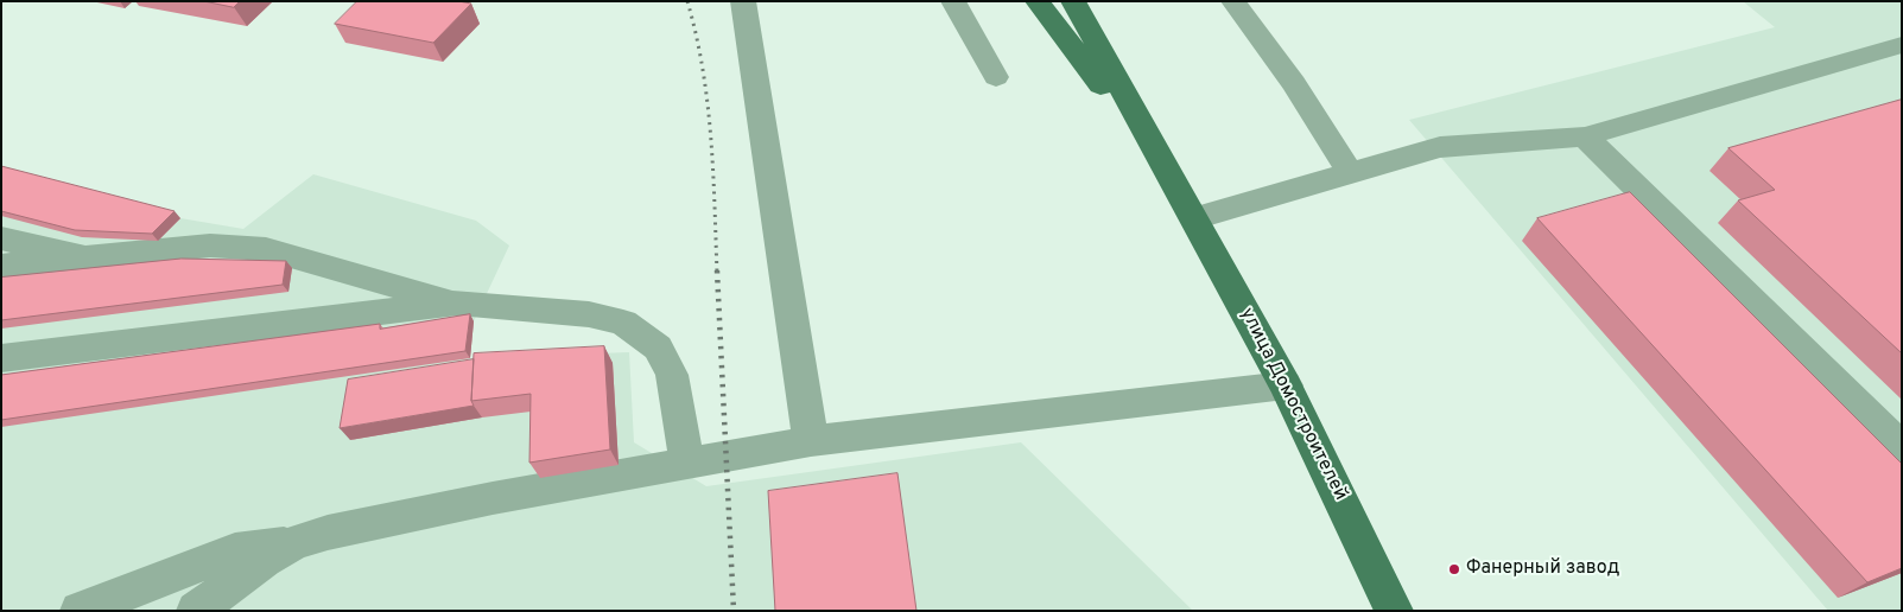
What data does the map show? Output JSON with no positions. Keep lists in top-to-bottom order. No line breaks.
{"streets":{"main road":["улица Домостроителей"]},"places":["Фанерный завод"]}
